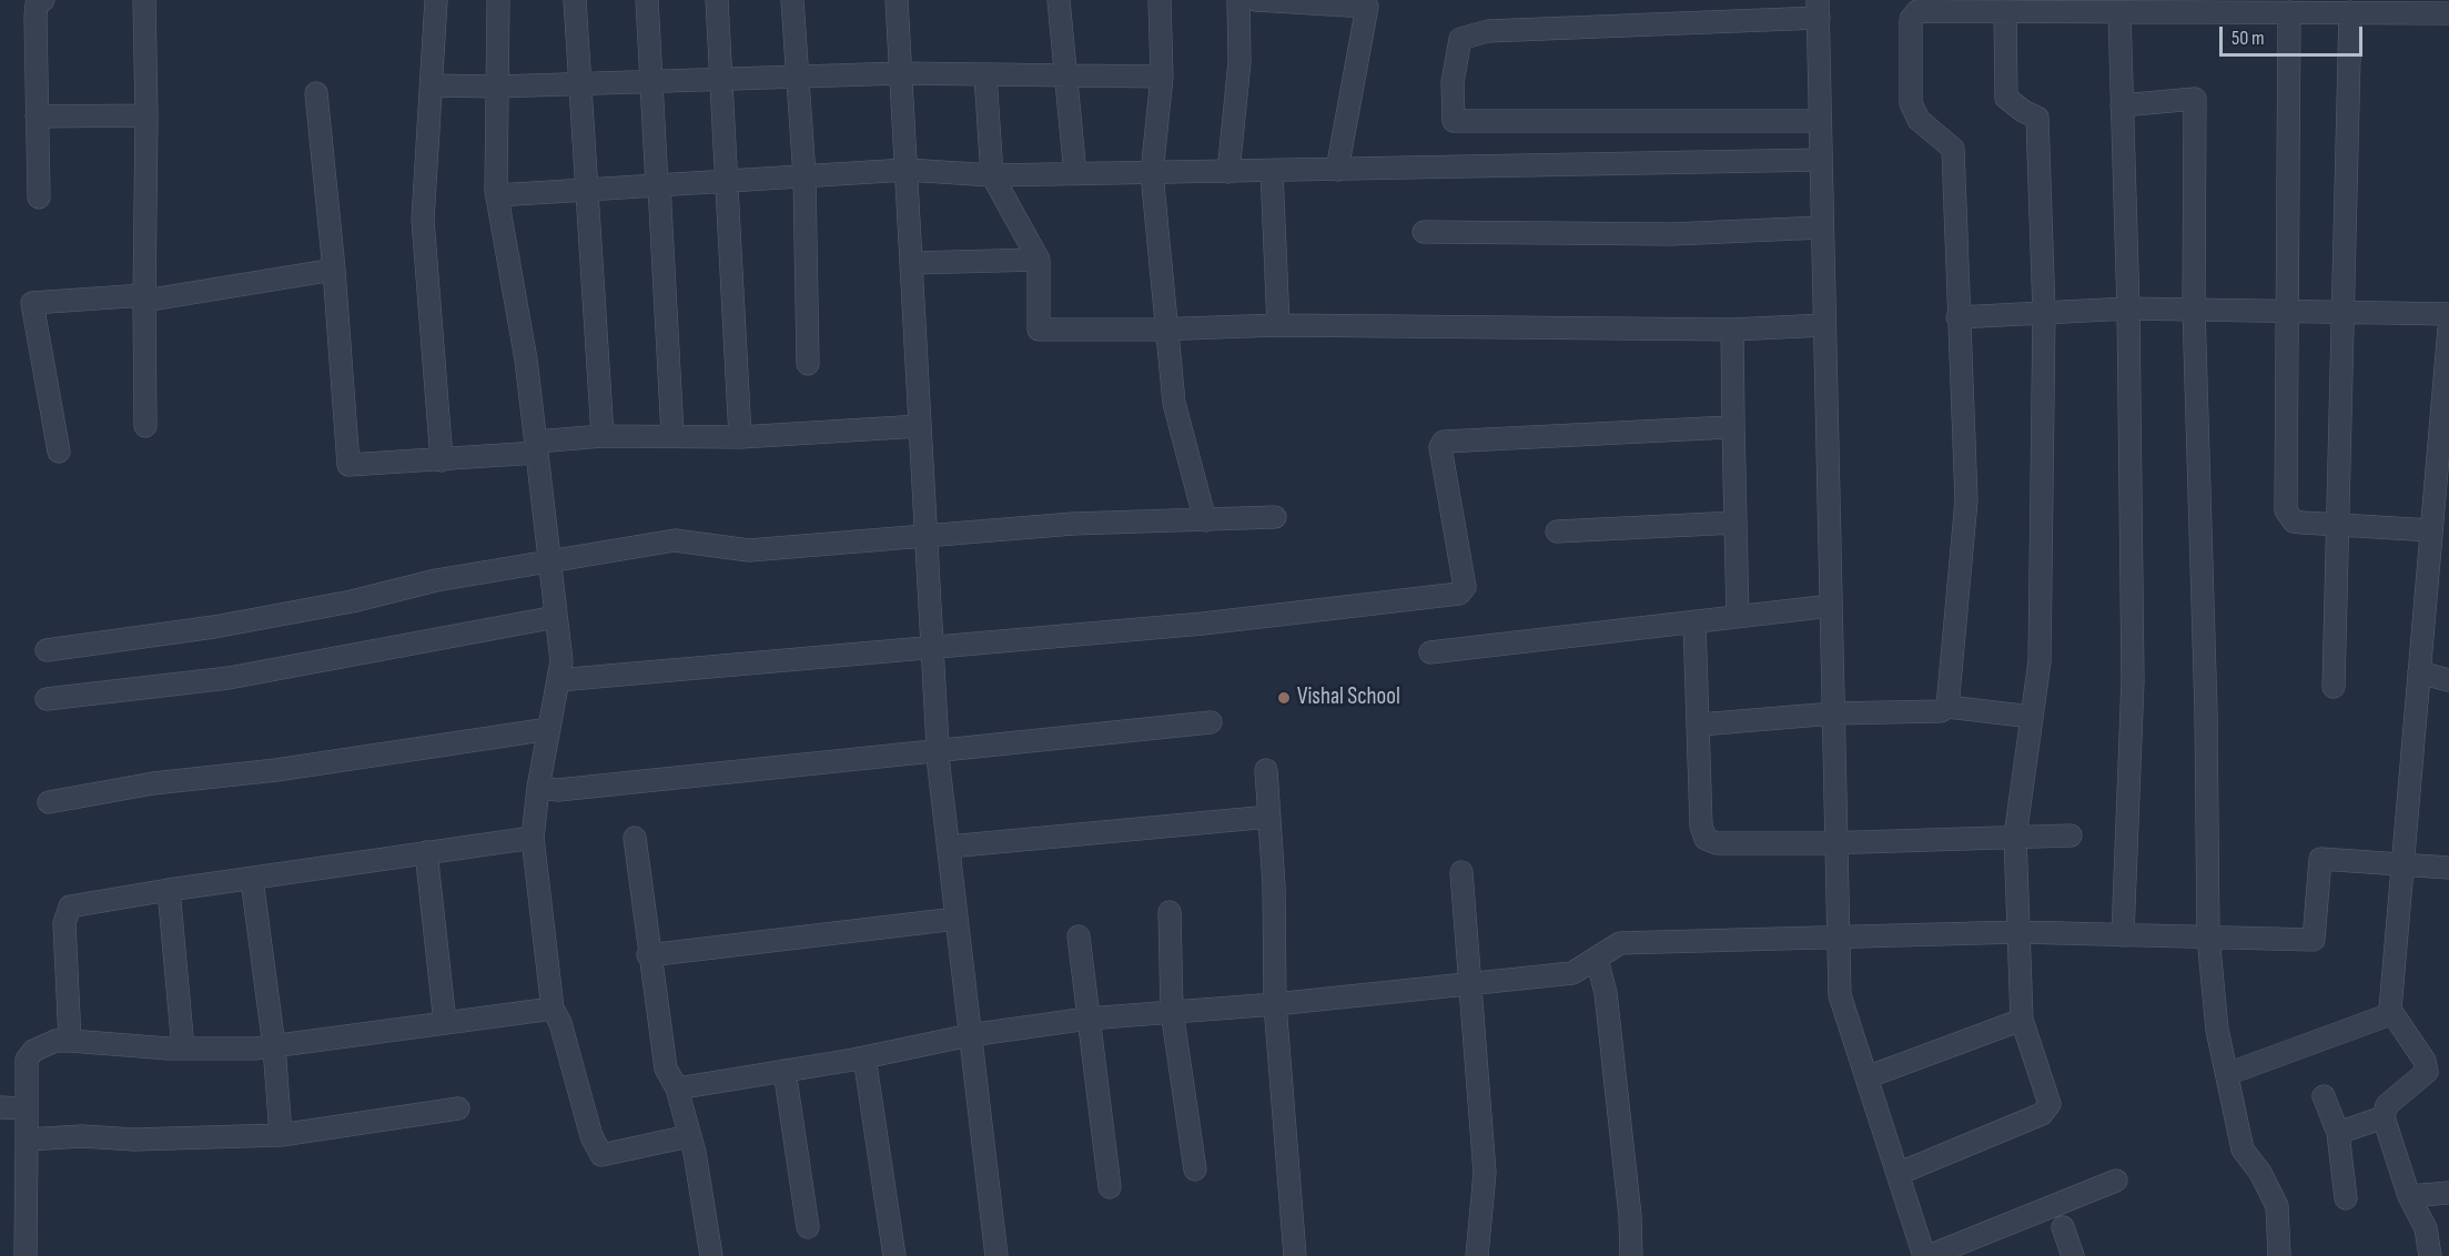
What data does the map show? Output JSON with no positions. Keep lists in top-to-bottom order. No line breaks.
{"places":["Vishal School"],"scale_bar":"50 m"}
